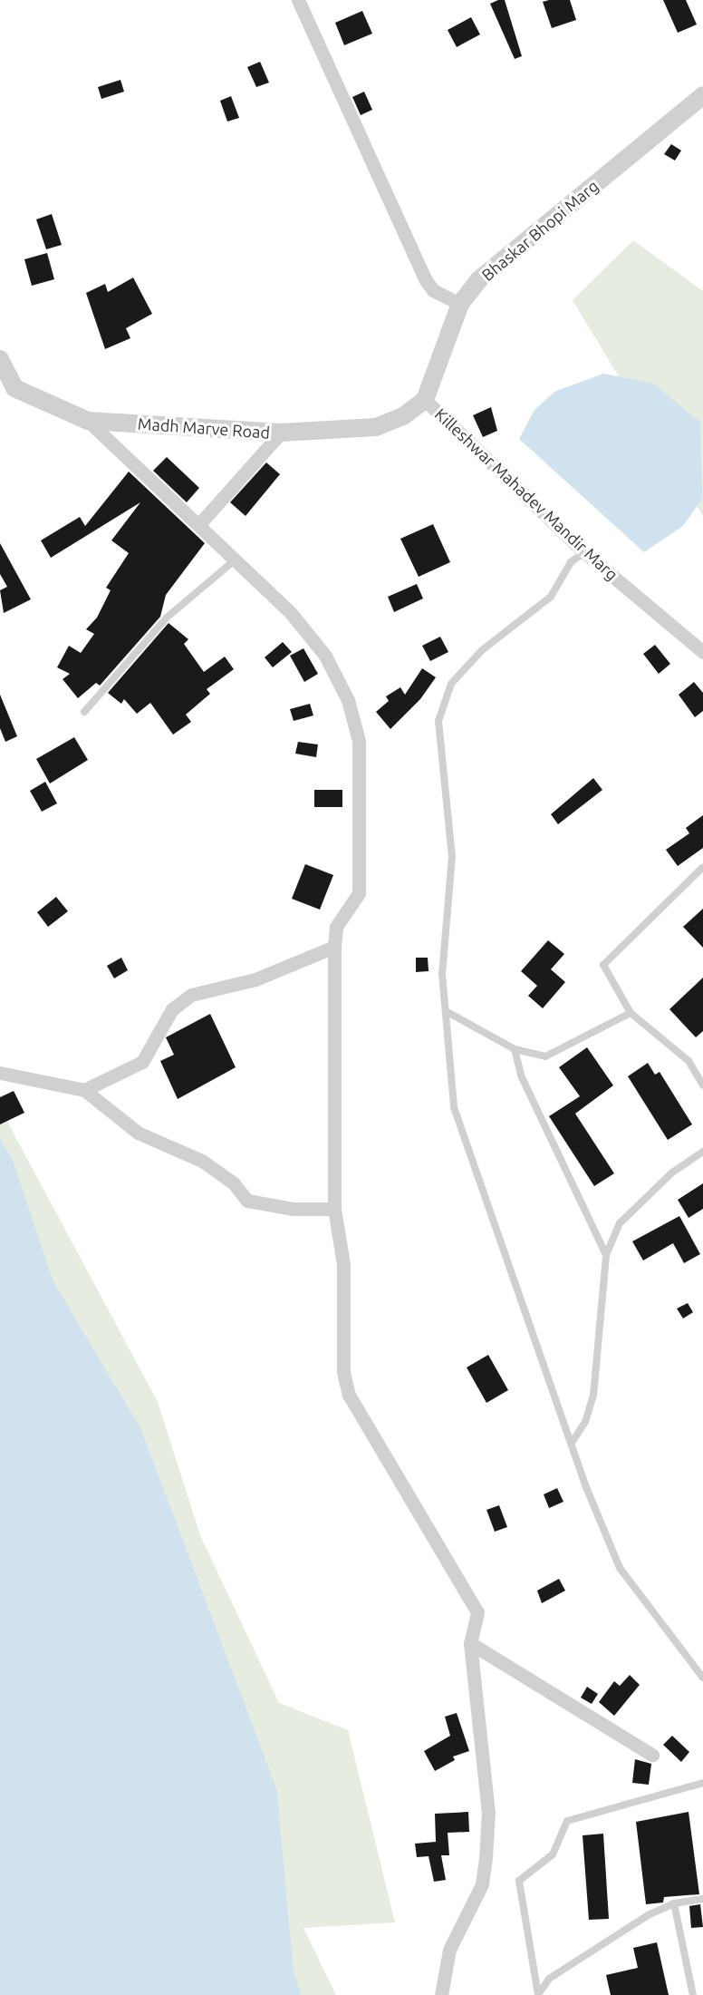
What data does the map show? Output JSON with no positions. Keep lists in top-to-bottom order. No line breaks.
{"streets":{"street":["Bhaskar Bhopi Marg","Madh Marve Road","Killeshwar Mahadev Mandir Marg"]},"crossings":[["Bhaskar Bhopi Marg","Madh Marve Road"],["Bhaskar Bhopi Marg","Killeshwar Mahadev Mandir Marg"],["Madh Marve Road","Killeshwar Mahadev Mandir Marg"]]}
